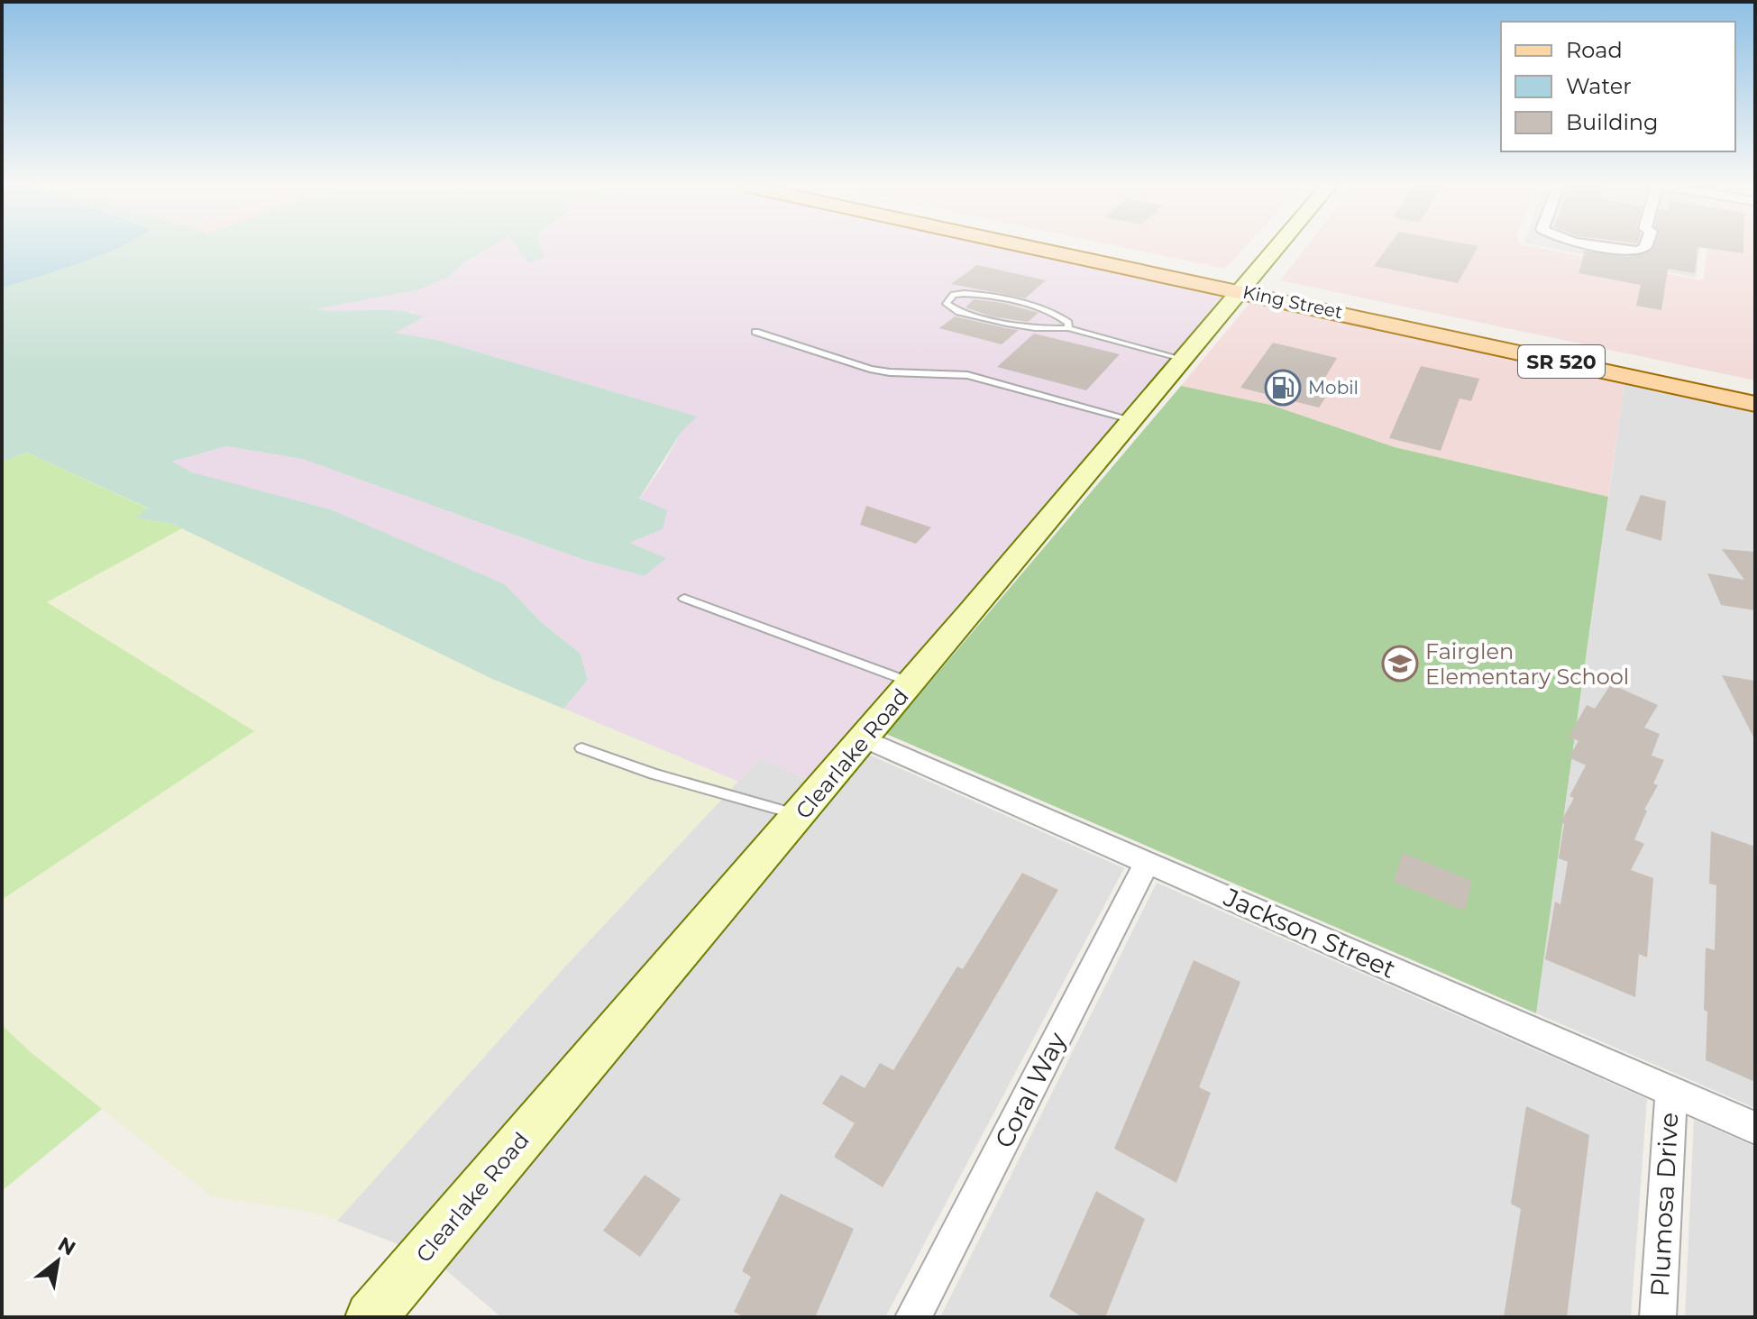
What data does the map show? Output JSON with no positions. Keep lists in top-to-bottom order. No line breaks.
{"streets":{"main road":["King Street","SR 520"],"street":["Clearlake Road","Jackson Street","Coral Way","Plumosa Drive"]},"crossings":[["King Street","Clearlake Road"],["Clearlake Road","Jackson Street"],["Jackson Street","Coral Way"],["Jackson Street","Plumosa Drive"]],"places":{"fuel station":["Mobil"],"school or university":["Fairglen Elementary School"]},"legend":["Road","Water","Building"],"north":"top right"}
